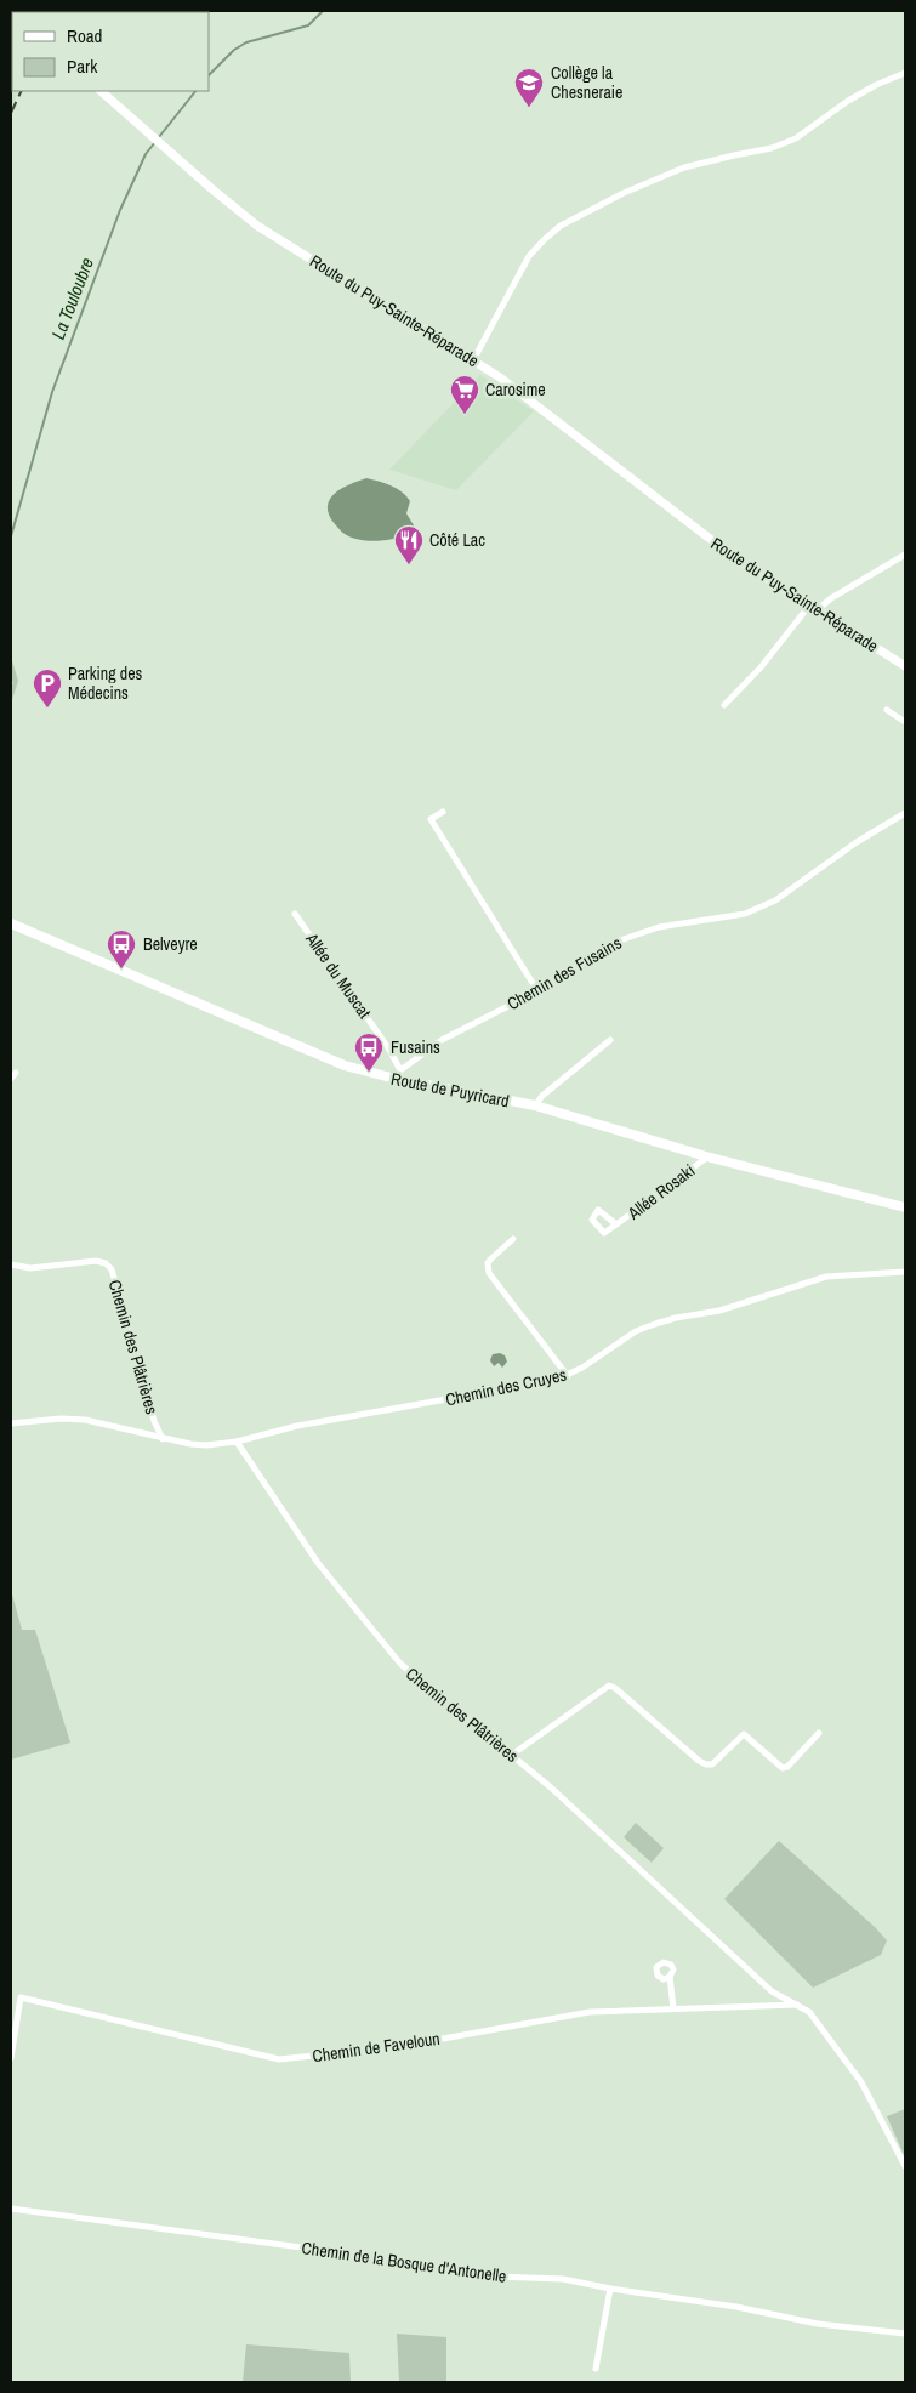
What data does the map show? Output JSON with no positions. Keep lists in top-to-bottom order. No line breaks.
{"streets":{"main road":["Route de Puyricard"],"street":["Route du Puy-Sainte-Réparade","Chemin des Fusains","Allée du Muscat","Allée Rosaki","Chemin des Plâtrières","Chemin des Cruyes","Chemin de Faveloun","Chemin de la Bosque d'Antonelle"]},"crossings":[["Chemin des Fusains","Allée du Muscat"],["Chemin des Fusains","Route de Puyricard"],["Allée du Muscat","Route de Puyricard"],["Route de Puyricard","Allée Rosaki"],["Chemin des Plâtrières","Chemin des Cruyes"],["Chemin des Plâtrières","Chemin de Faveloun"]],"water":["La Touloubre"],"places":{"school or university":["Collège la Chesneraie"],"supermarket":["Carosime"],"restaurant":["Côté Lac"],"parking":["Parking des Médecins"],"bus stop":["Belveyre","Fusains"]},"legend":["Road","Park"]}
